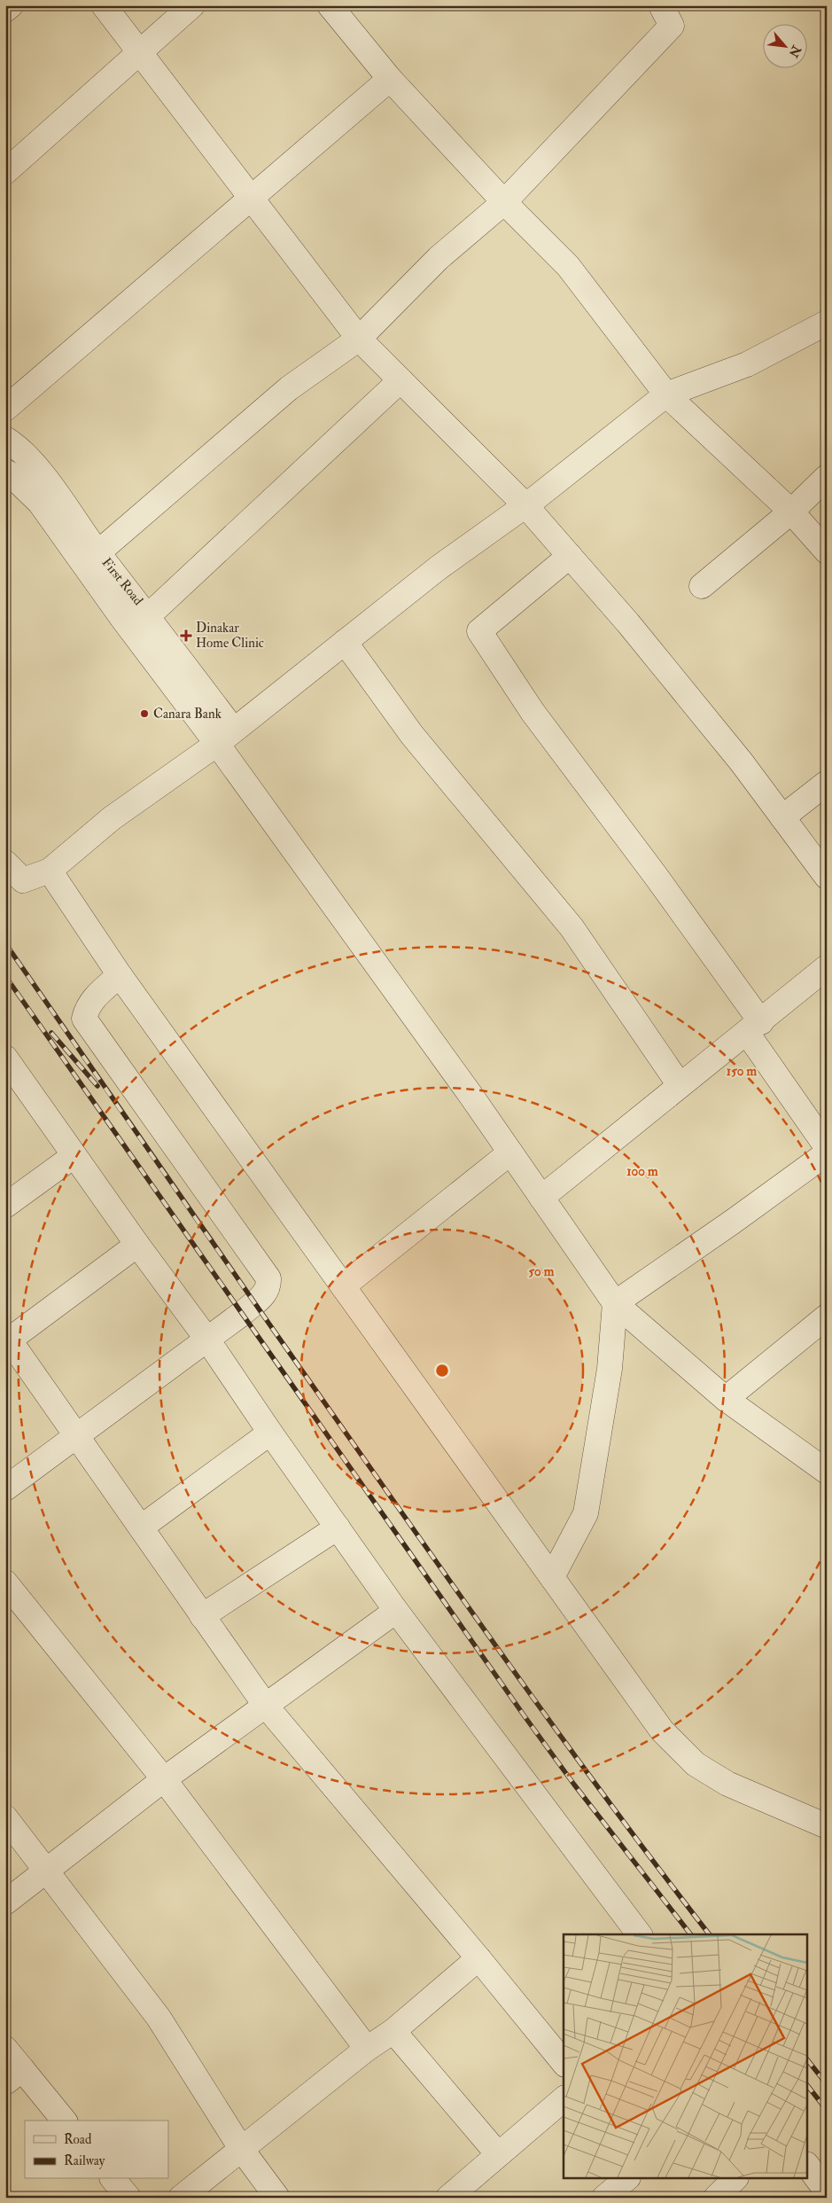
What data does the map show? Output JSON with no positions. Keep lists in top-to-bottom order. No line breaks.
{"streets":{"street":["First Road"]},"places":{"health":["Dinakar Home Clinic"],"other":["Canara Bank"]},"legend":["Road","Railway"],"north":"bottom right","rings":["150 m","100 m","50 m"]}
